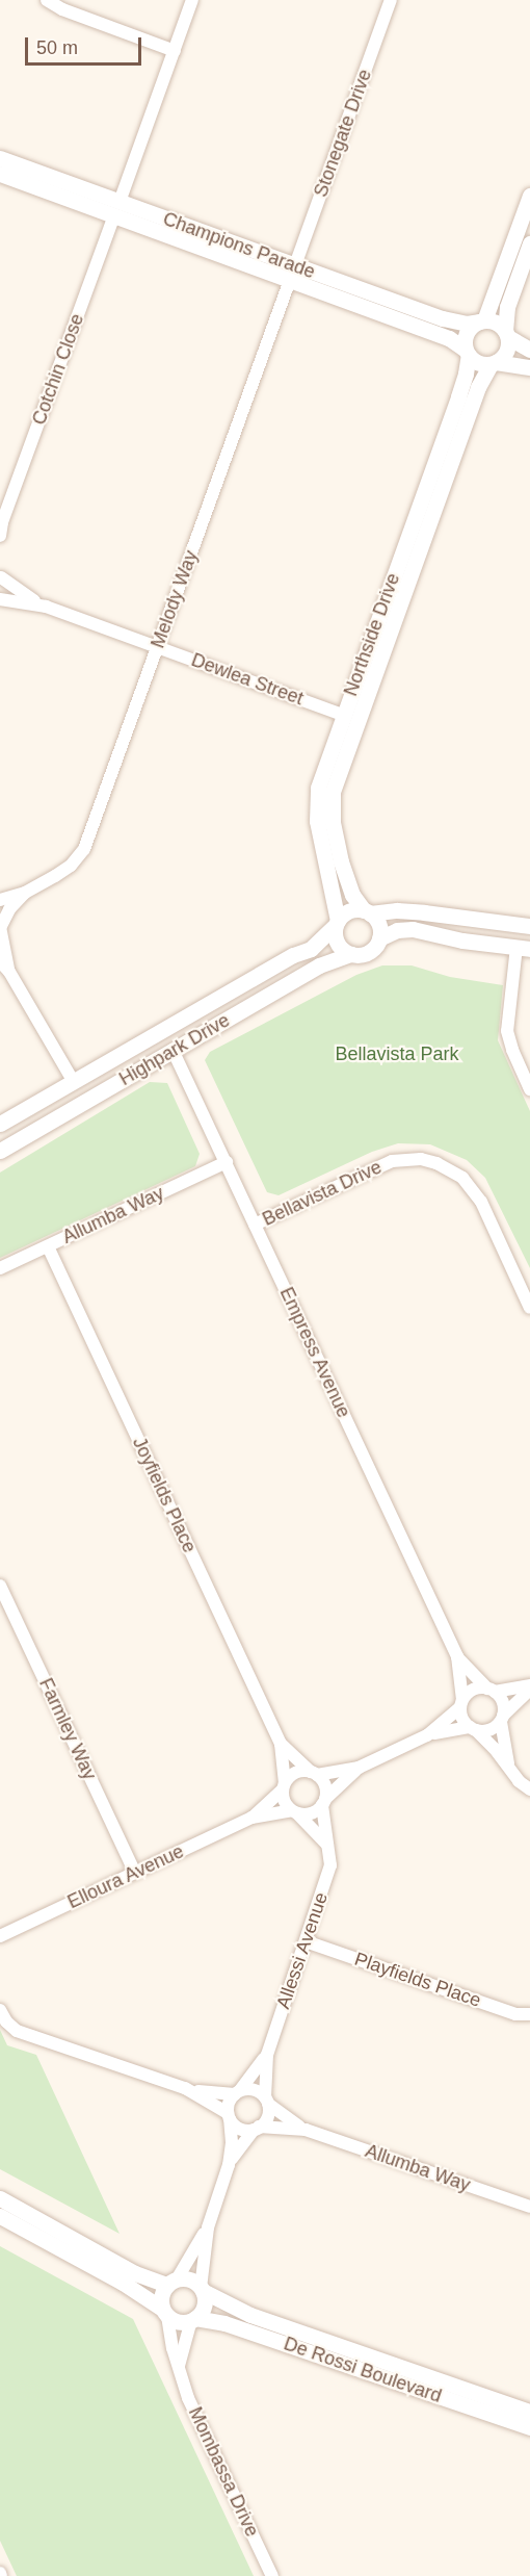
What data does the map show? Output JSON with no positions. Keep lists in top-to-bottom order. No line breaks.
{"streets":{"street":["Stonegate Drive","Champions Parade","Cotchin Close","Melody Way","Northside Drive","Dewlea Street","Highpark Drive","Bellavista Drive","Allumba Way","Empress Avenue","Joyfields Place","Farmley Way","Elloura Avenue","Allessi Avenue","Playfields Place","De Rossi Boulevard","Mombassa Drive"]},"crossings":[["Stonegate Drive","Champions Parade"],["Stonegate Drive","Melody Way"],["Champions Parade","Cotchin Close"],["Champions Parade","Melody Way"],["Champions Parade","Northside Drive"],["Melody Way","Dewlea Street"],["Northside Drive","Dewlea Street"],["Northside Drive","Highpark Drive"],["Highpark Drive","Empress Avenue"],["Bellavista Drive","Empress Avenue"],["Allumba Way","Empress Avenue"],["Allumba Way","Joyfields Place"],["Allumba Way","Allessi Avenue"],["Joyfields Place","Elloura Avenue"],["Joyfields Place","Allessi Avenue"],["Farmley Way","Elloura Avenue"],["Elloura Avenue","Allessi Avenue"],["Allessi Avenue","Playfields Place"],["De Rossi Boulevard","Mombassa Drive"]],"parks":["Bellavista Park"],"scale_bar":"50 m"}
